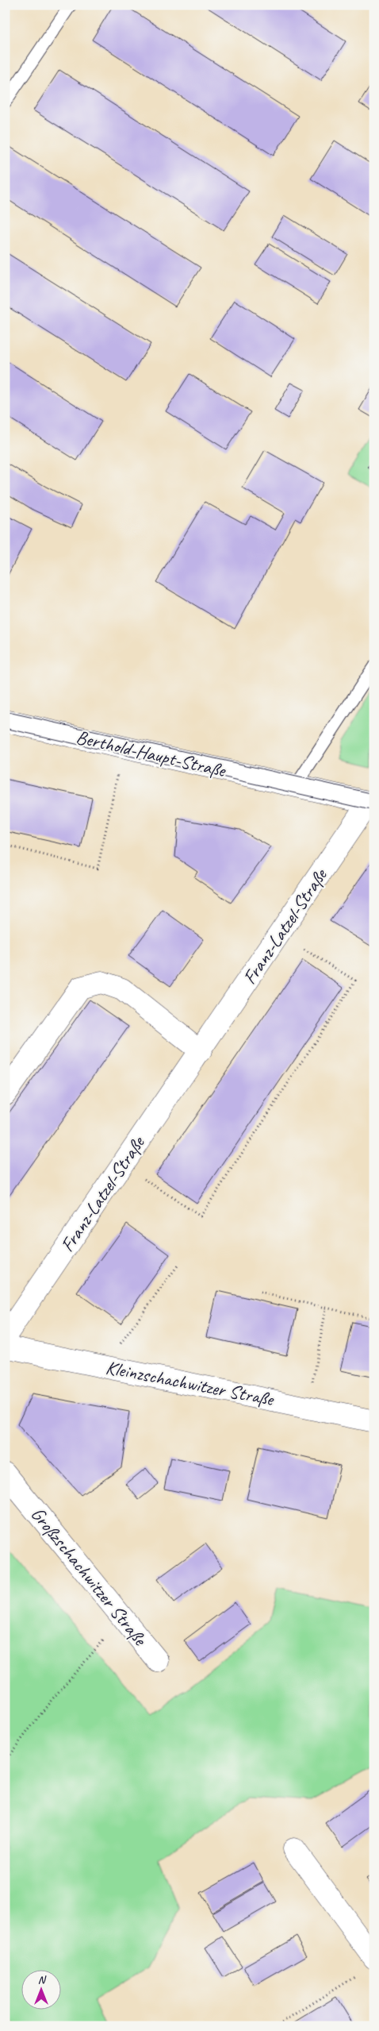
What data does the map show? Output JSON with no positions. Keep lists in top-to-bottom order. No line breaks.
{"streets":{"street":["Berthold-Haupt-Straße","Franz-Latzel-Straße","Kleinzschachwitzer Straße","Großzschachwitzer Straße"]},"crossings":[["Berthold-Haupt-Straße","Franz-Latzel-Straße"]],"north":"top"}
